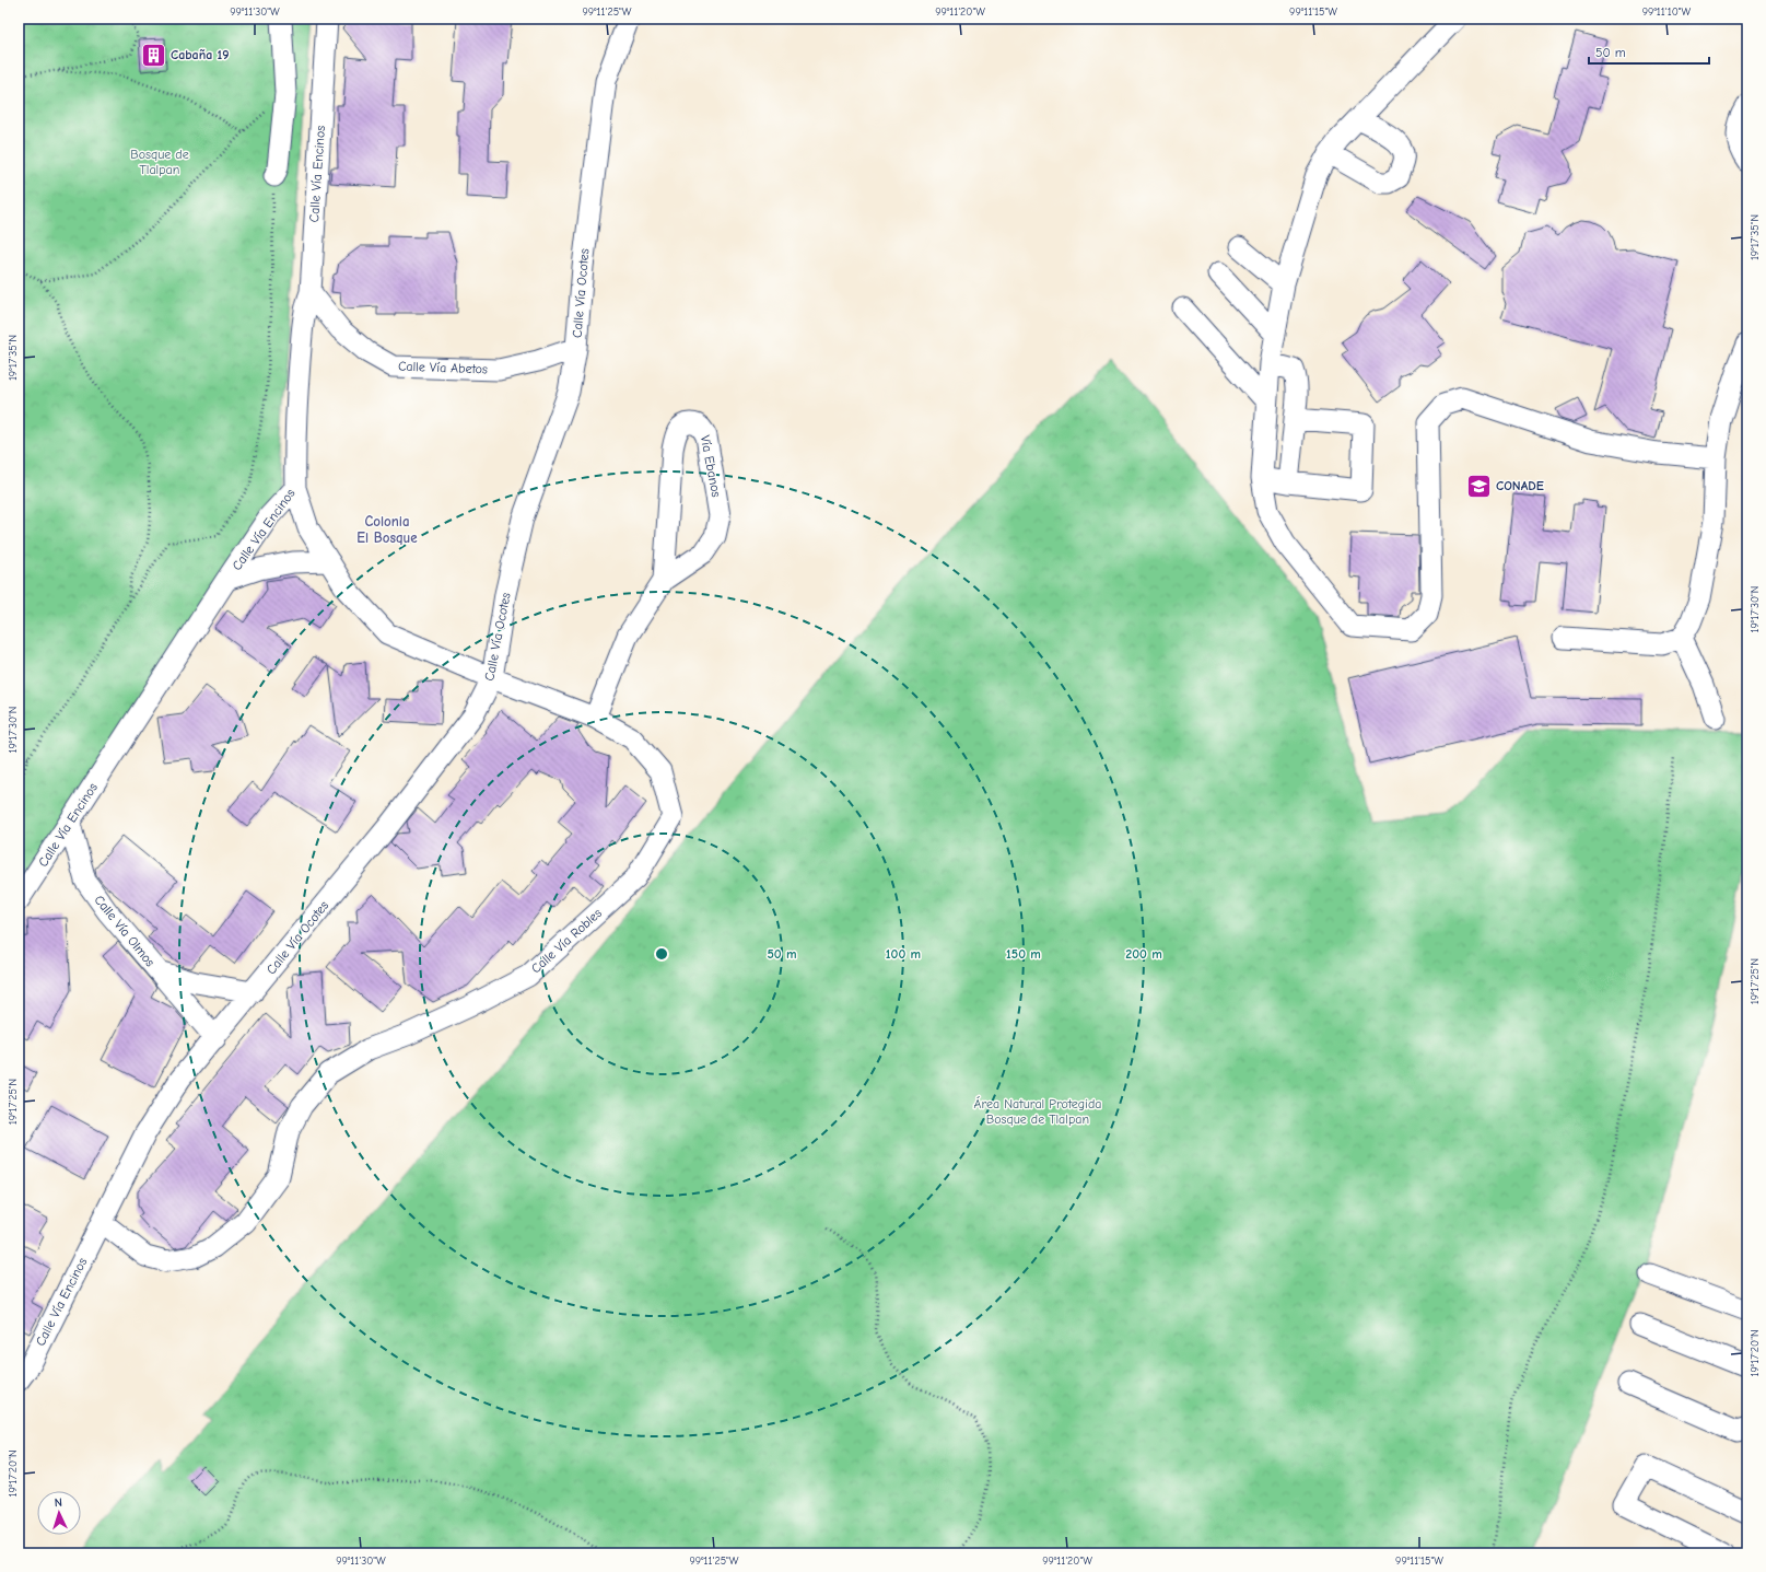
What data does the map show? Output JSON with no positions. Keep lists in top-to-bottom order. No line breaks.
{"streets":{"street":["Calle Vía Encinos","Calle Vía Ocotes","Calle Vía Abetos","Vía Ebanos","Calle Vía Olmos","Calle Vía Robles"]},"crossings":[["Calle Vía Encinos","Calle Vía Ocotes"],["Calle Vía Encinos","Calle Vía Abetos"],["Calle Vía Encinos","Calle Vía Olmos"],["Calle Vía Encinos","Calle Vía Robles"],["Calle Vía Ocotes","Calle Vía Abetos"],["Calle Vía Ocotes","Calle Vía Olmos"],["Calle Vía Ocotes","Calle Vía Robles"],["Vía Ebanos","Calle Vía Robles"]],"districts":["Colonia El Bosque"],"parks":["Bosque de Tlalpan","Área Natural Protegida Bosque de Tlalpan"],"places":{"building":["Cabaña 19"],"school or university":["CONADE"]},"scale_bar":"50 m","north":"top","coordinates":["99°11'30\"W","99°11'25\"W","99°11'20\"W","99°11'15\"W","99°11'10\"W","19°17'35\"N","19°17'30\"N","19°17'25\"N","19°17'20\"N"],"rings":["50 m","100 m","150 m","200 m"]}
